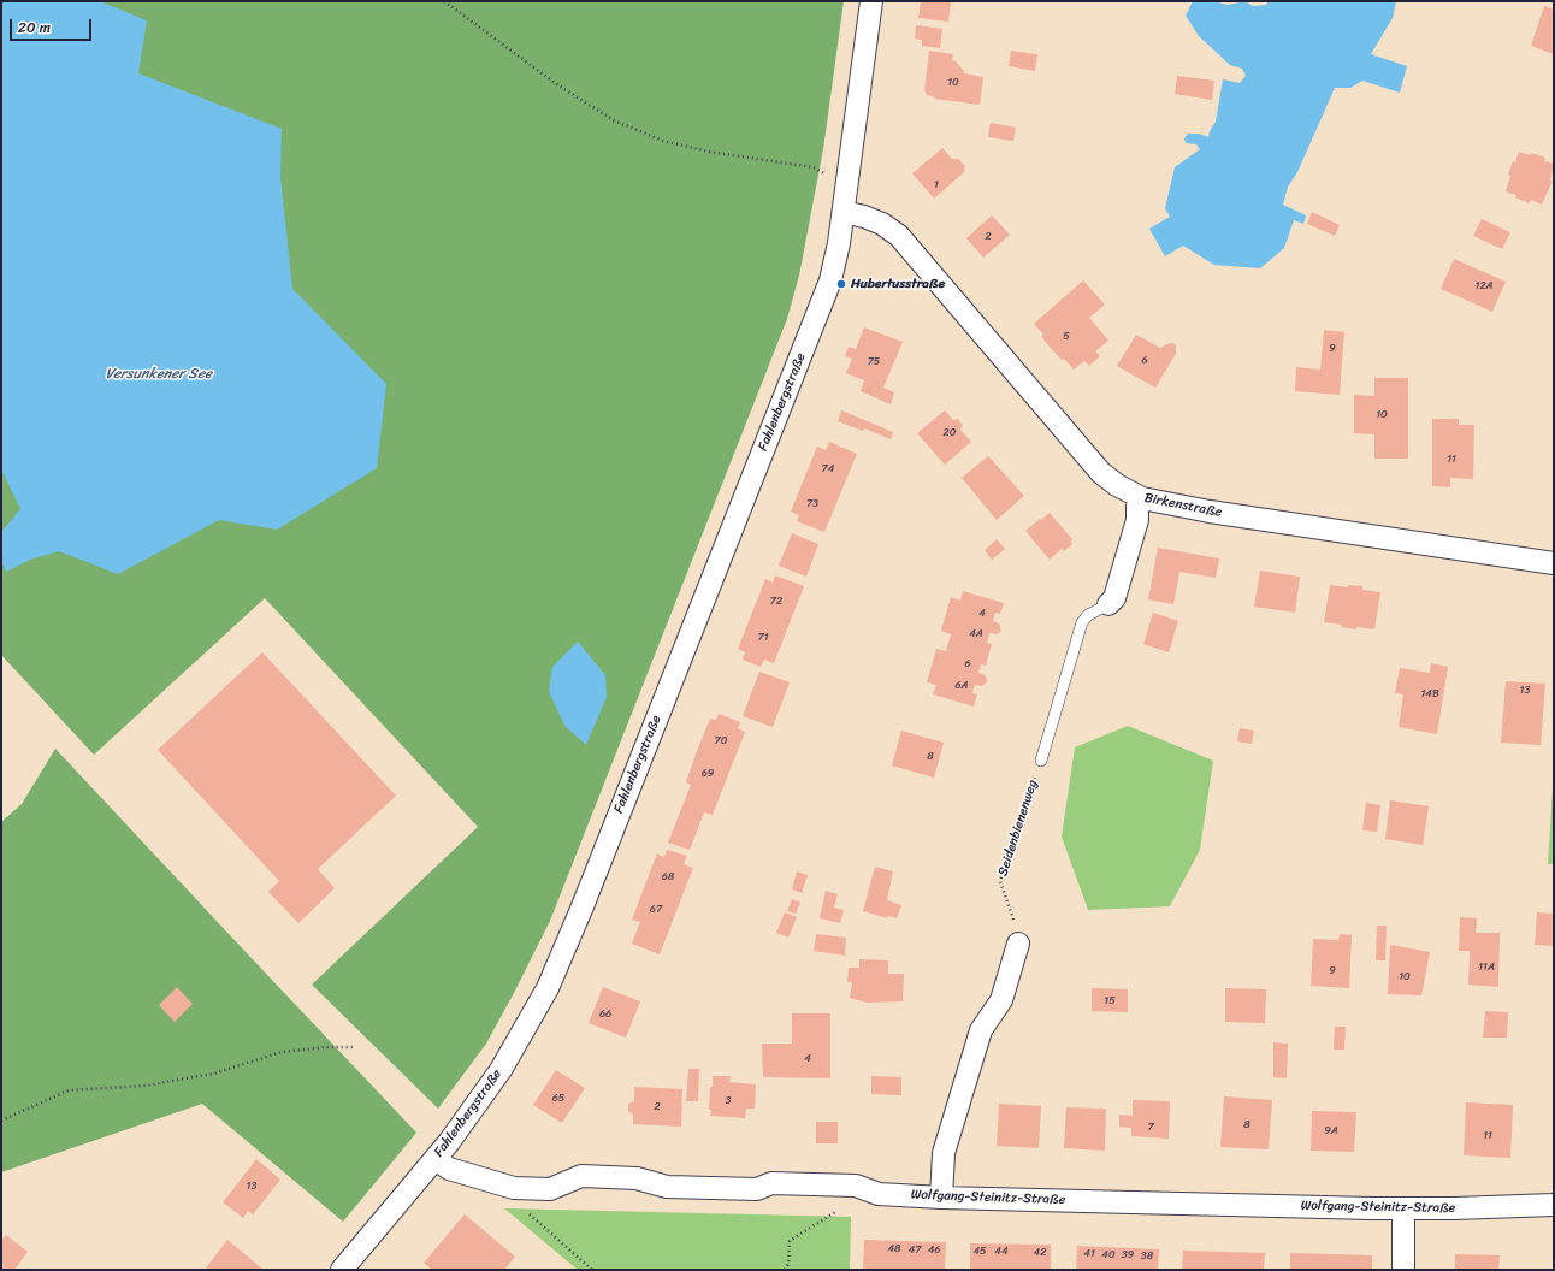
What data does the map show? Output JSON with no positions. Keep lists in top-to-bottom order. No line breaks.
{"streets":{"street":["Fahlenbergstraße","Birkenstraße","Wolfgang-Steinitz-Straße"],"path":["Seidenbienenweg"]},"crossings":[["Fahlenbergstraße","Birkenstraße"],["Fahlenbergstraße","Wolfgang-Steinitz-Straße"]],"water":["Versunkener See"],"places":["Hubertusstraße"],"house_numbers":["10","1","2","12A","5","9","6","75","10","20","11","74","73","72","4","4A","71","6","6A","13","14B","70","8","69","68","67","11A","9","10","15","66","4","65","3","2","8","7","9A","11","13","48","47","46","45","44","42","41","40","39","38"],"scale_bar":"20 m"}
